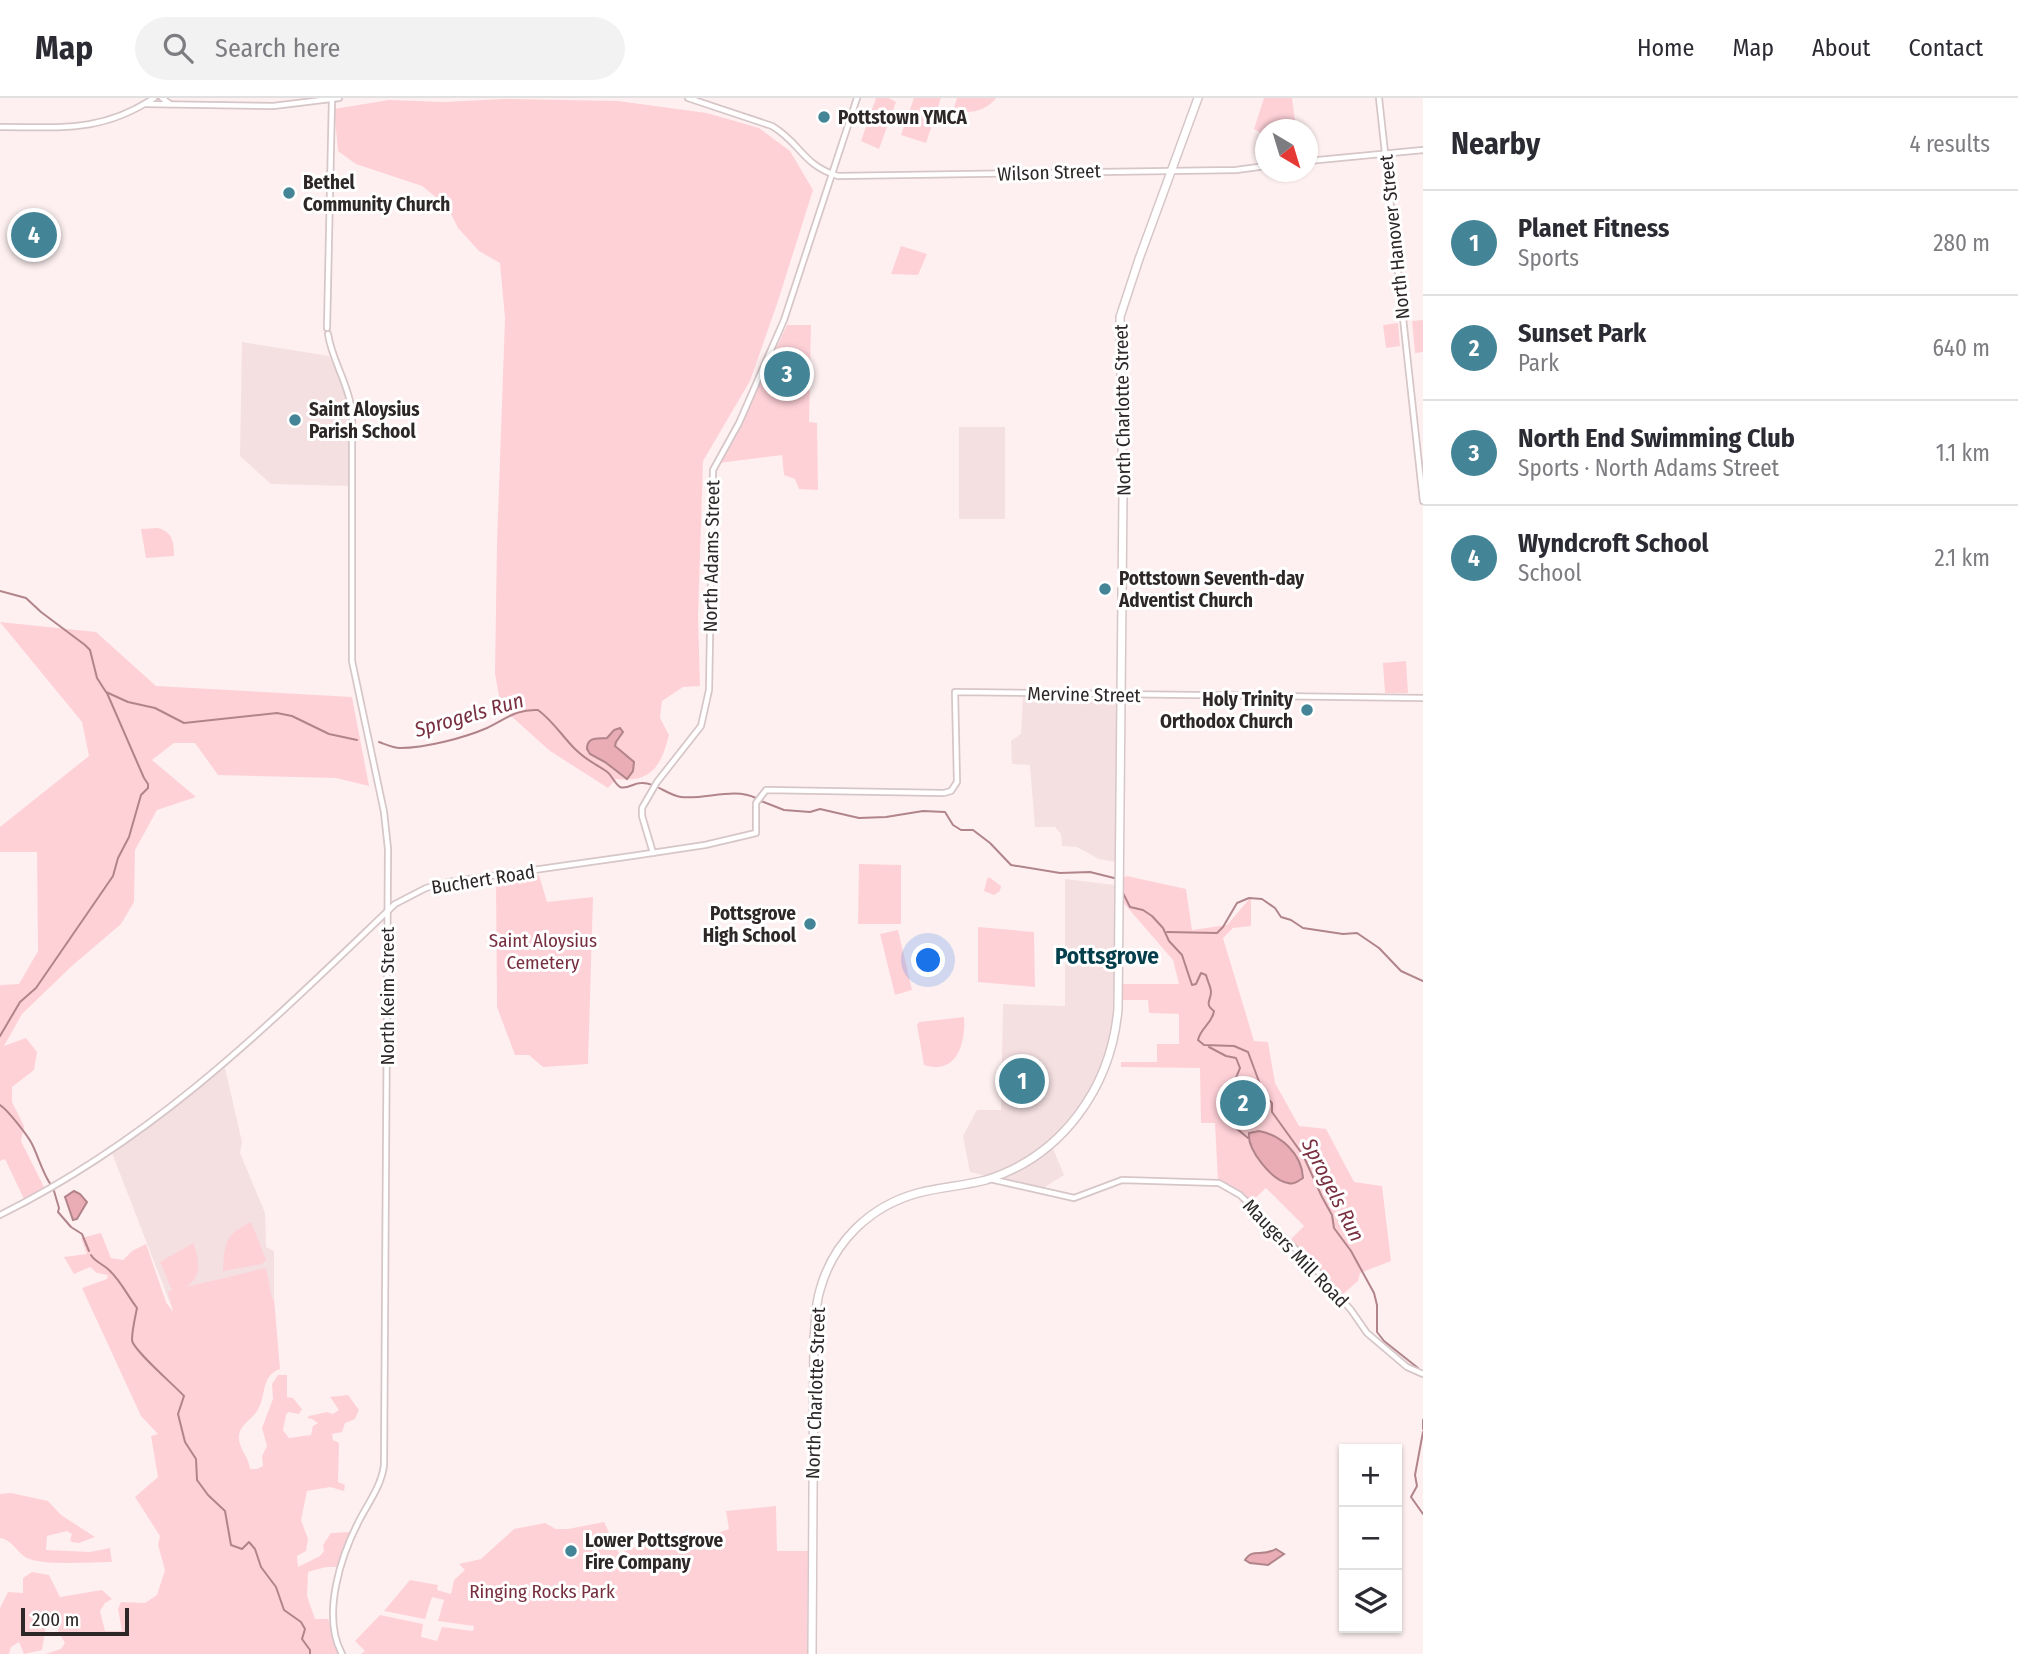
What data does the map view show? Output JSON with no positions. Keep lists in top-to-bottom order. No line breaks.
{"streets":{"main road":["North Charlotte Street"],"street":["Wilson Street","North Hanover Street","North Adams Street","Mervine Street","Buchert Road","North Keim Street","Maugers Mill Road"]},"crossings":[["Wilson Street","North Charlotte Street"],["Wilson Street","North Adams Street"],["North Charlotte Street","Mervine Street"],["North Charlotte Street","Maugers Mill Road"],["North Adams Street","Buchert Road"],["Mervine Street","Buchert Road"],["Buchert Road","North Keim Street"]],"districts":["Pottsgrove"],"water":["Sprogels Run"],"parks":["Saint Aloysius Cemetery","Ringing Rocks Park"],"places":["Pottstown YMCA","Bethel Community Church","Saint Aloysius Parish School","Pottstown Seventh-day Adventist Church","Holy Trinity Orthodox Church","Pottsgrove High School","Lower Pottsgrove Fire Company"],"scale_bar":"200 m","north":"bottom right","page":{"header":"Map","search":"Search here","nav":["Home","Map","About","Contact"],"heading":["Nearby","4 results"],"list":[{"mark":"1","name":"Planet Fitness","note":"Sports","value":"280 m"},{"mark":"2","name":"Sunset Park","note":"Park","value":"640 m"},{"mark":"3","name":"North End Swimming Club","note":"Sports · North Adams Street","value":"1.1 km"},{"mark":"4","name":"Wyndcroft School","note":"School","value":"2.1 km"}],"pins":["4","3","1","2"],"map_buttons":["+","−"],"scale":"200 m"}}
